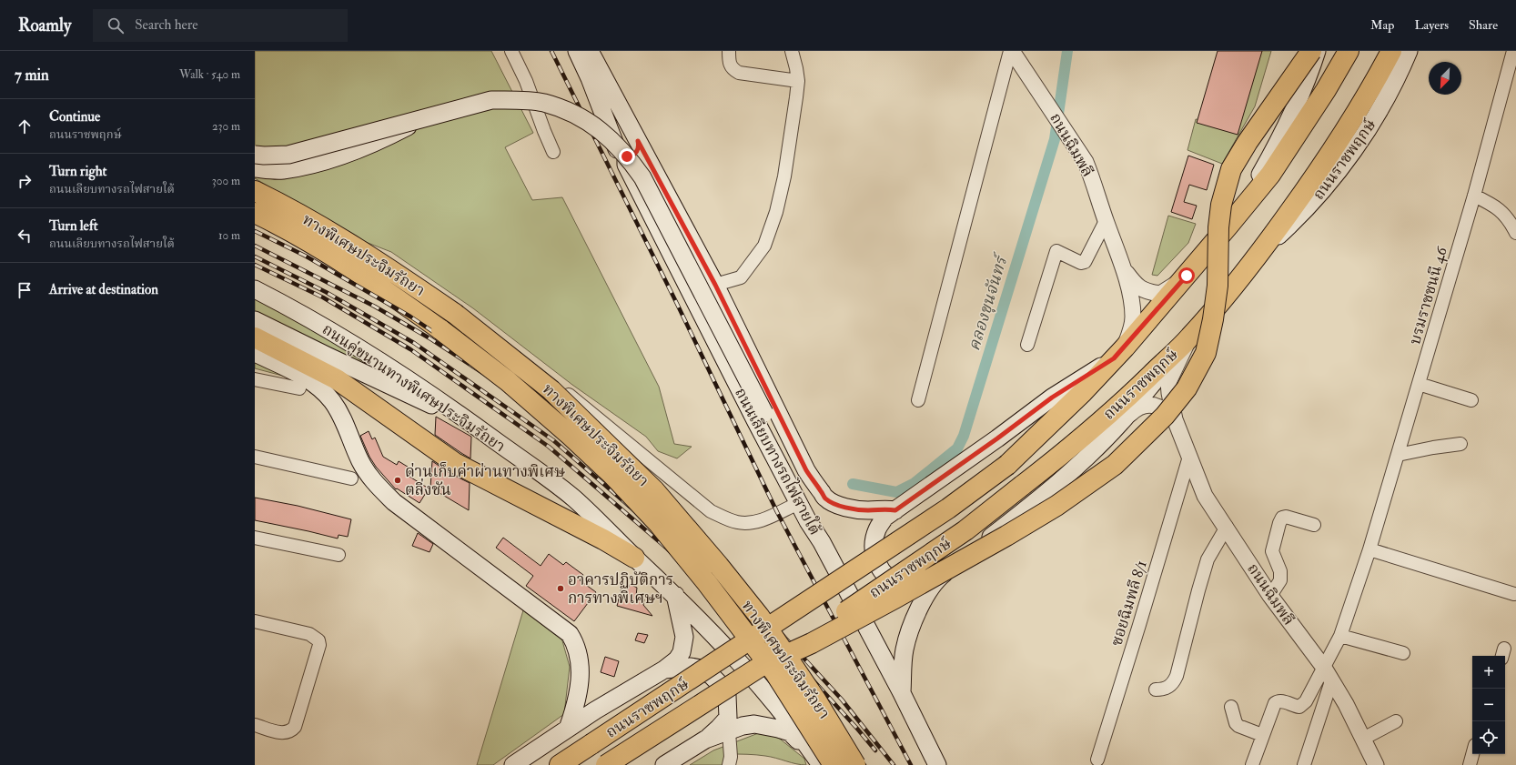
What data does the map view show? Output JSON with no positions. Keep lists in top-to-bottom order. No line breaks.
{"streets":{"main road":["ถนนราชพฤกษ์","ทางพิเศษประจิมรัถยา","ถนนคู่ขนานทางพิเศษประจิมรัถยา","ถนนเลียบทางรถไฟสายใต้"],"street":["ถนนฉิมพลี","บรมราชชนนี 46","ซอยฉิมพลี 8/1"]},"crossings":[["ถนนฉิมพลี","ถนนราชพฤกษ์"],["ถนนฉิมพลี","บรมราชชนนี 46"],["ถนนฉิมพลี","ซอยฉิมพลี 8/1"],["ถนนราชพฤกษ์","ถนนเลียบทางรถไฟสายใต้"]],"water":["คลองขุนจันทร์"],"places":["ด่านเก็บค่าผ่านทางพิเศษ ตลิ่งชัน","อาคารปฏิบัติการ การทางพิเศษฯ"],"north":"bottom left","page":{"header":"Roamly","search":"Search here","nav":["Map","Layers","Share"],"heading":["7 min","Walk · 540 m"],"list":[["Continue","ถนนราชพฤกษ์","230 m"],["Turn right","ถนนเลียบทางรถไฟสายใต้","300 m"],["Turn left","ถนนเลียบทางรถไฟสายใต้","10 m"],"Arrive at destination"],"map_buttons":["+","−"]}}
